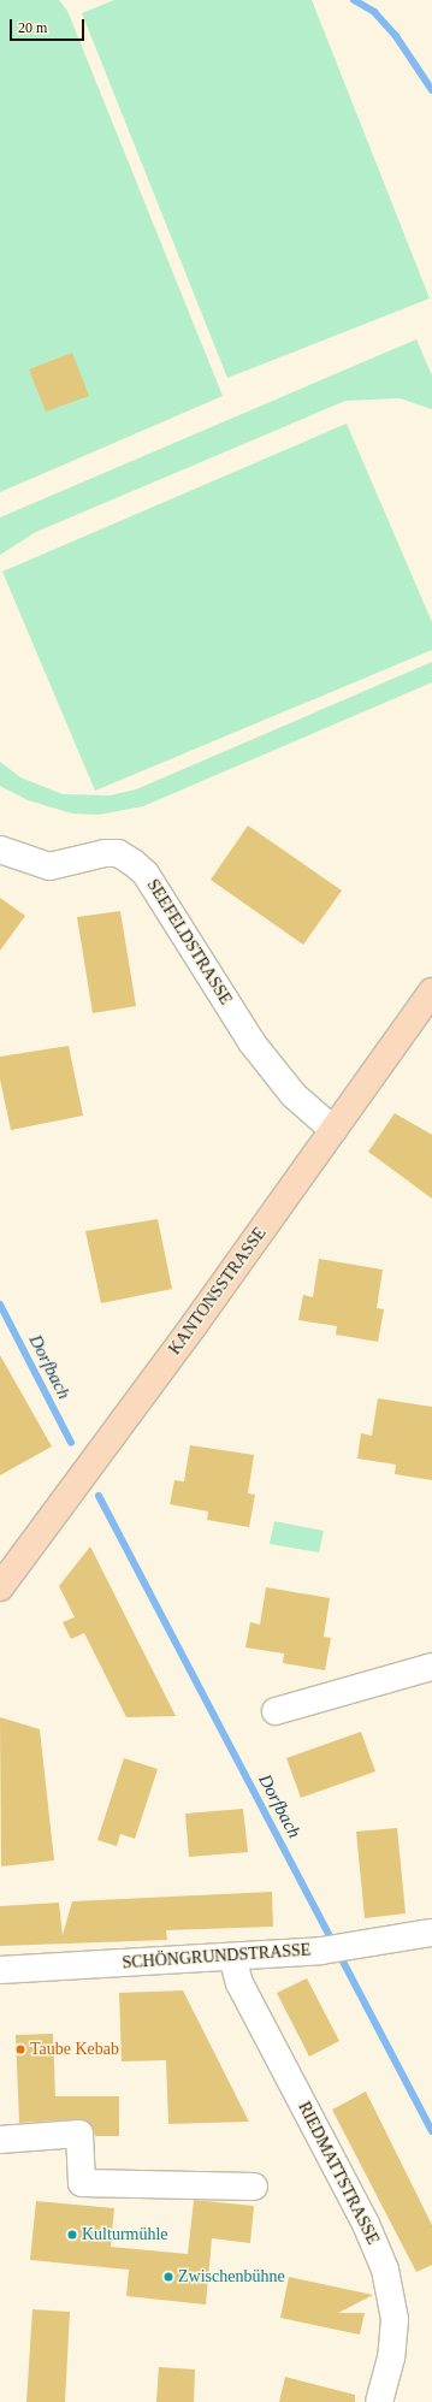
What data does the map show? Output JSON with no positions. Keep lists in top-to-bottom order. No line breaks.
{"streets":{"main road":["KANTONSSTRASSE"],"street":["SEEFELDSTRASSE","SCHÖNGRUNDSTRASSE","RIEDMATTSTRASSE"]},"crossings":[["SEEFELDSTRASSE","KANTONSSTRASSE"],["SCHÖNGRUNDSTRASSE","RIEDMATTSTRASSE"]],"water":["Dorfbach"],"places":["Taube Kebab","Kulturmühle","Zwischenbühne"],"scale_bar":"20 m"}
